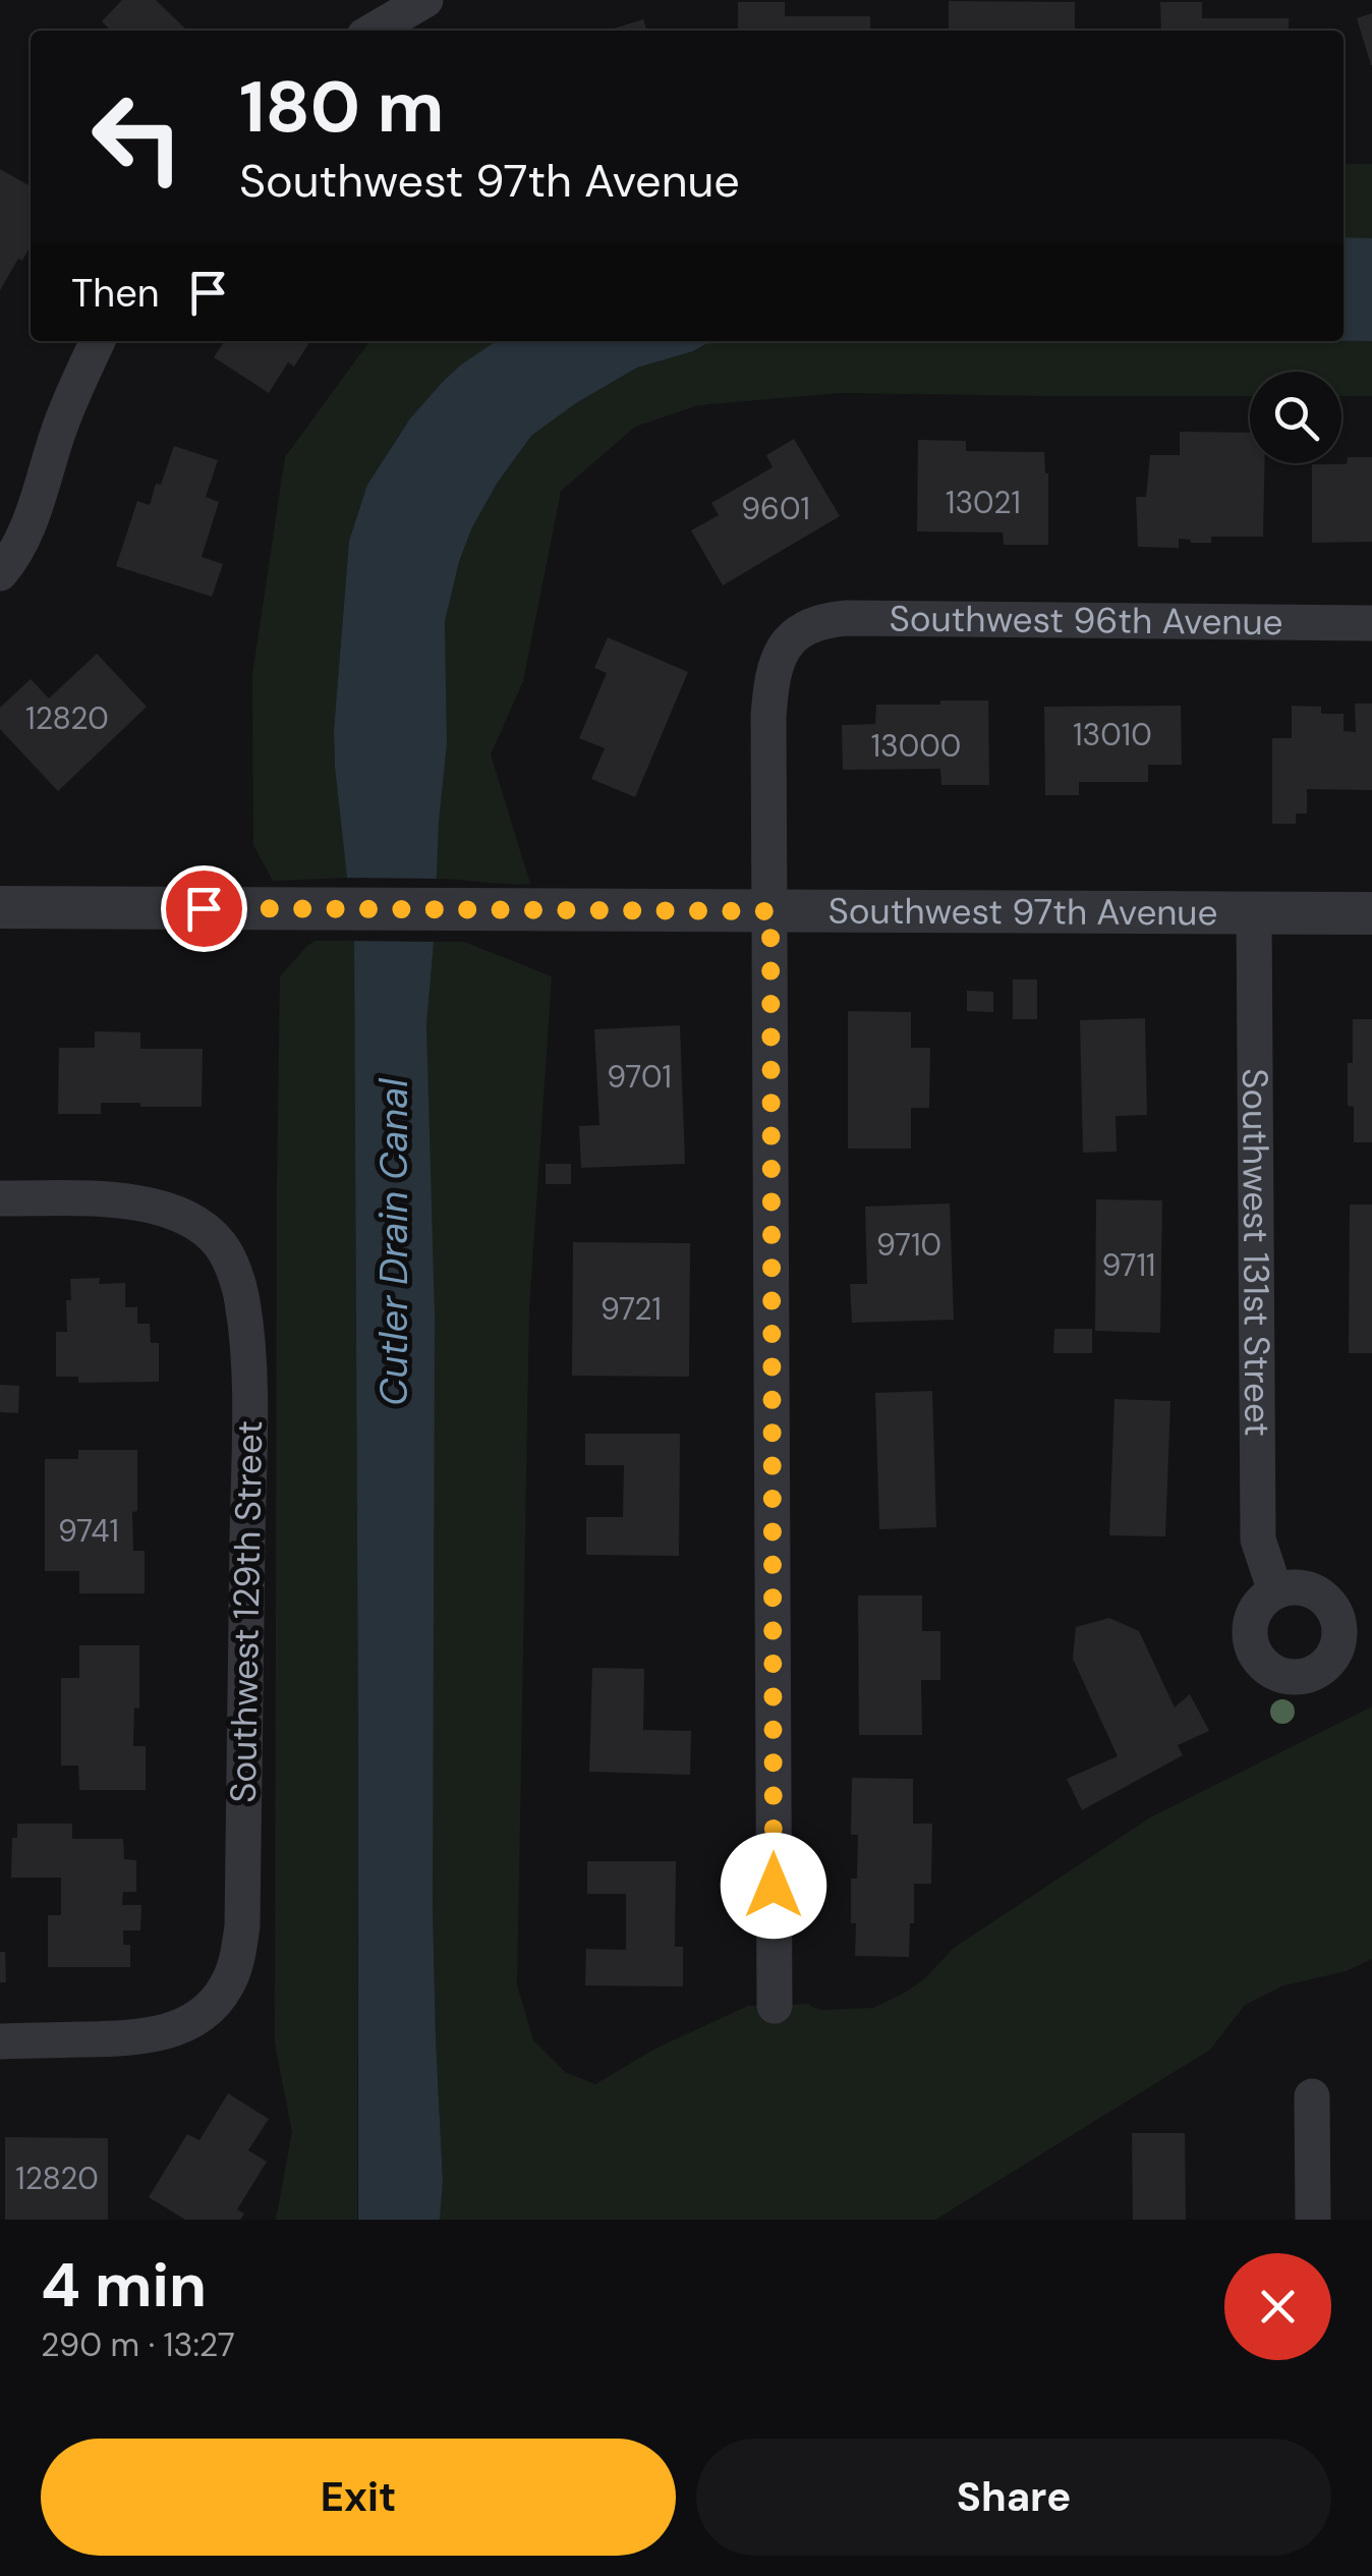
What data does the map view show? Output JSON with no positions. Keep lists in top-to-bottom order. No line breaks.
{"streets":{"street":["Southwest 96th Avenue","Southwest 97th Avenue","Southwest 131st Street","Southwest 129th Street"]},"crossings":[["Southwest 96th Avenue","Southwest 97th Avenue"],["Southwest 97th Avenue","Southwest 131st Street"]],"water":["Cutler Drain Canal"],"house_numbers":["13021","9601","12820","13010","13000","9701","9710","9711","9721","9741","12820"],"page":{"turn":["180 m","Southwest 97th Avenue"],"then":"Then","heading":["4 min","290 m · 13:27"],"buttons":["Exit","Share"]}}
